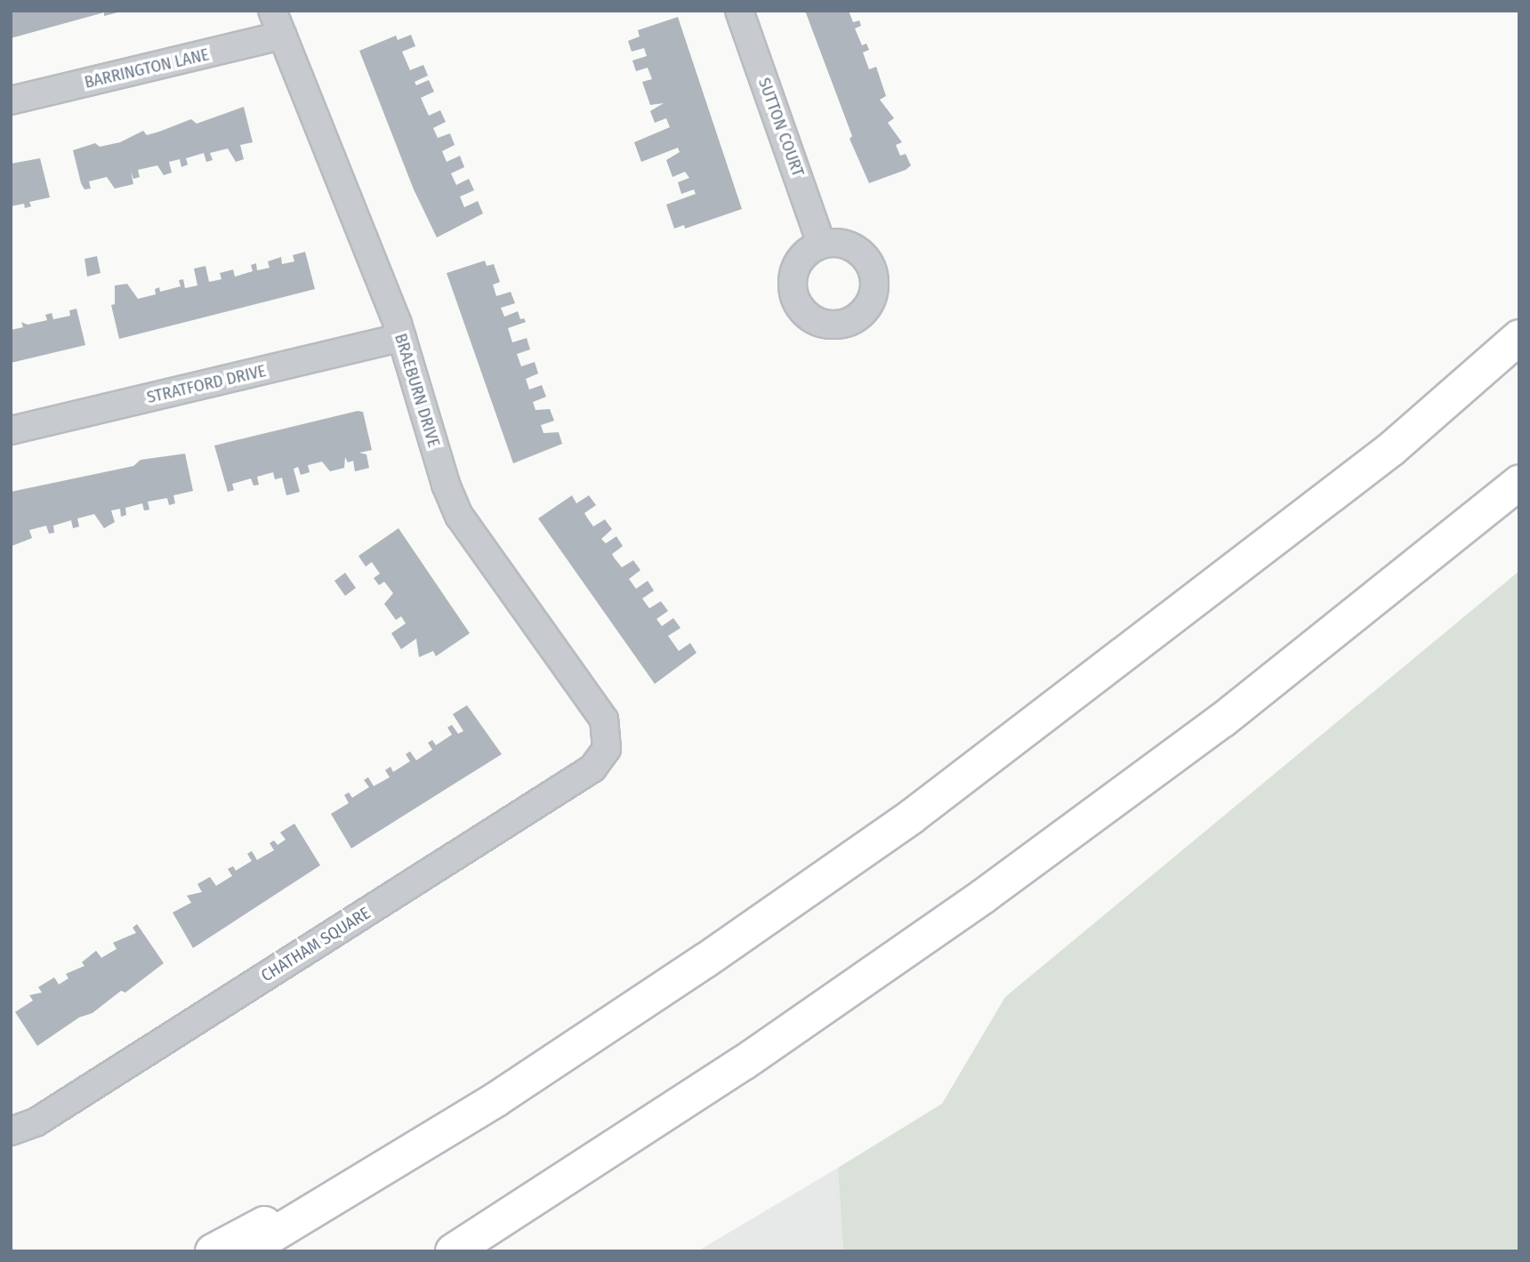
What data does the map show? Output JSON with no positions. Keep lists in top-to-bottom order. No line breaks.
{"streets":{"street":["BARRINGTON LANE","SUTTON COURT","STRATFORD DRIVE","BRAEBURN DRIVE","CHATHAM SQUARE"]},"crossings":[["BARRINGTON LANE","BRAEBURN DRIVE"],["STRATFORD DRIVE","BRAEBURN DRIVE"],["BRAEBURN DRIVE","CHATHAM SQUARE"]]}
